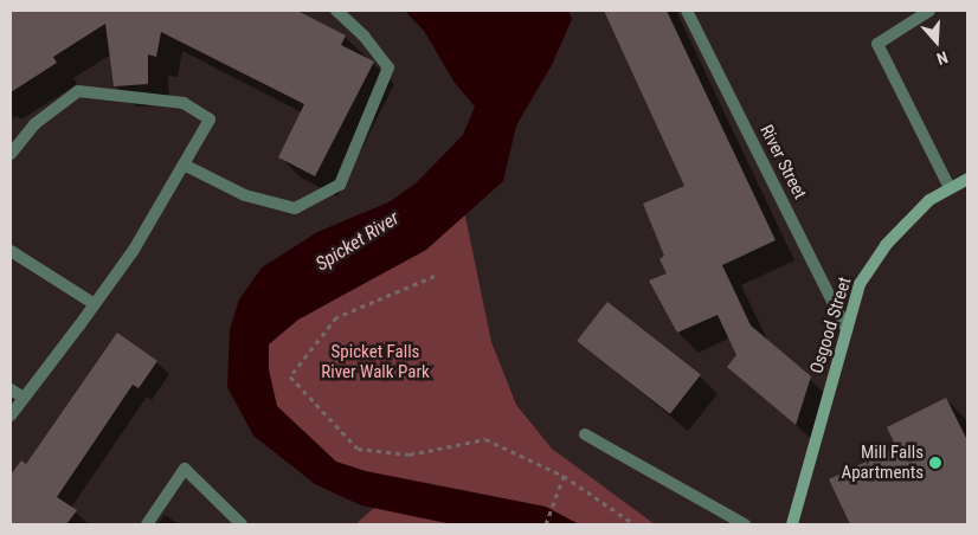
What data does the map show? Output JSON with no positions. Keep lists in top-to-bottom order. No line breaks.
{"streets":{"main road":["Osgood Street"],"street":["River Street"]},"crossings":[["River Street","Osgood Street"]],"water":["Spicket River"],"parks":["Spicket Falls River Walk Park"],"places":["Mill Falls Apartments"],"north":"bottom"}
